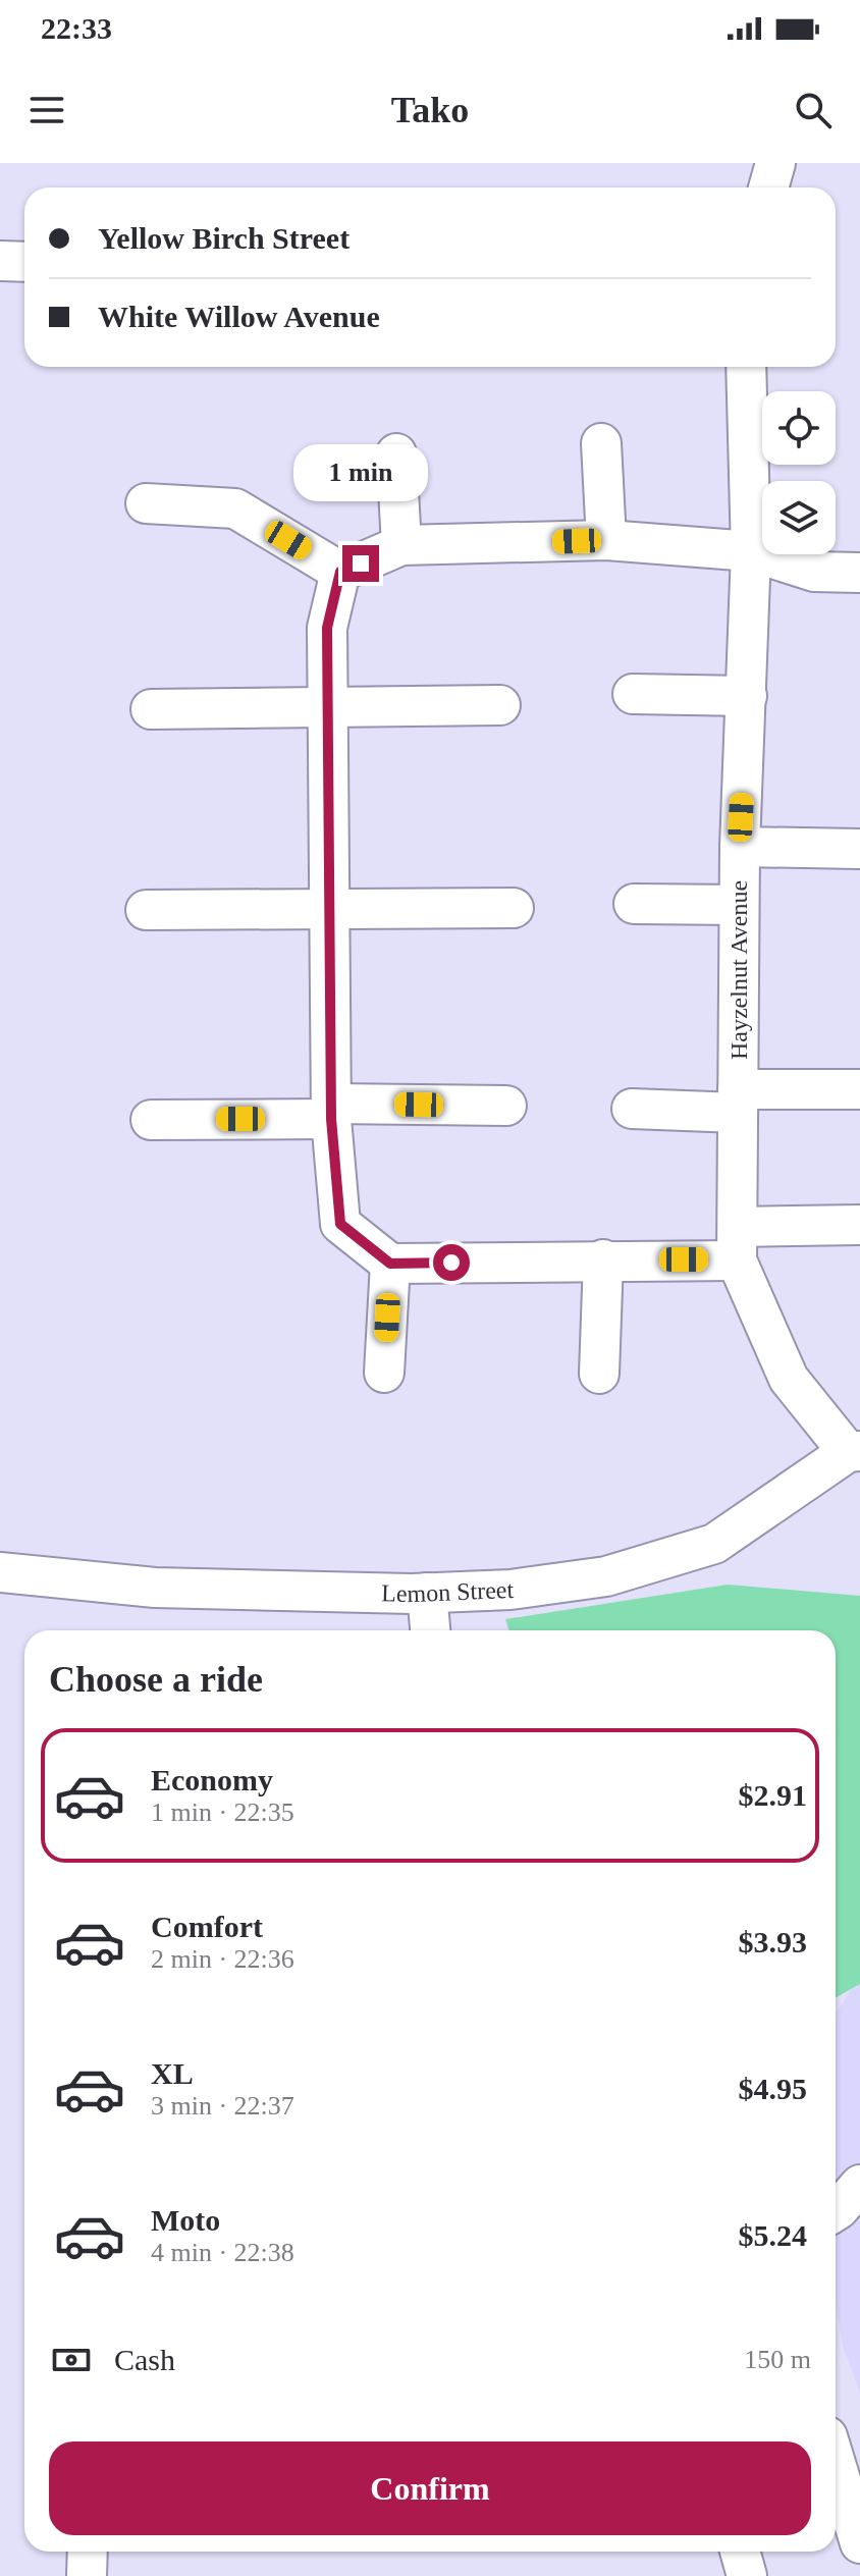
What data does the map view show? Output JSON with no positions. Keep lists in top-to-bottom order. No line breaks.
{"streets":{"street":["Hayzelnut Avenue","Lemon Street"]},"crossings":[["Hayzelnut Avenue","Lemon Street"]],"page":{"status":"22:33","header":"Tako","banner":["Yellow Birch Street","White Willow Avenue"],"bubble":"1 min","heading":"Choose a ride","list":[{"name":"Economy","note":"1 min · 22:35","value":"$2.91"},{"name":"Comfort","note":"2 min · 22:36","value":"$3.93"},{"name":"XL","note":"3 min · 22:37","value":"$4.95"},{"name":"Moto","note":"4 min · 22:38","value":"$5.24"}],"pay":["Cash","150 m"],"buttons":"Confirm"}}
